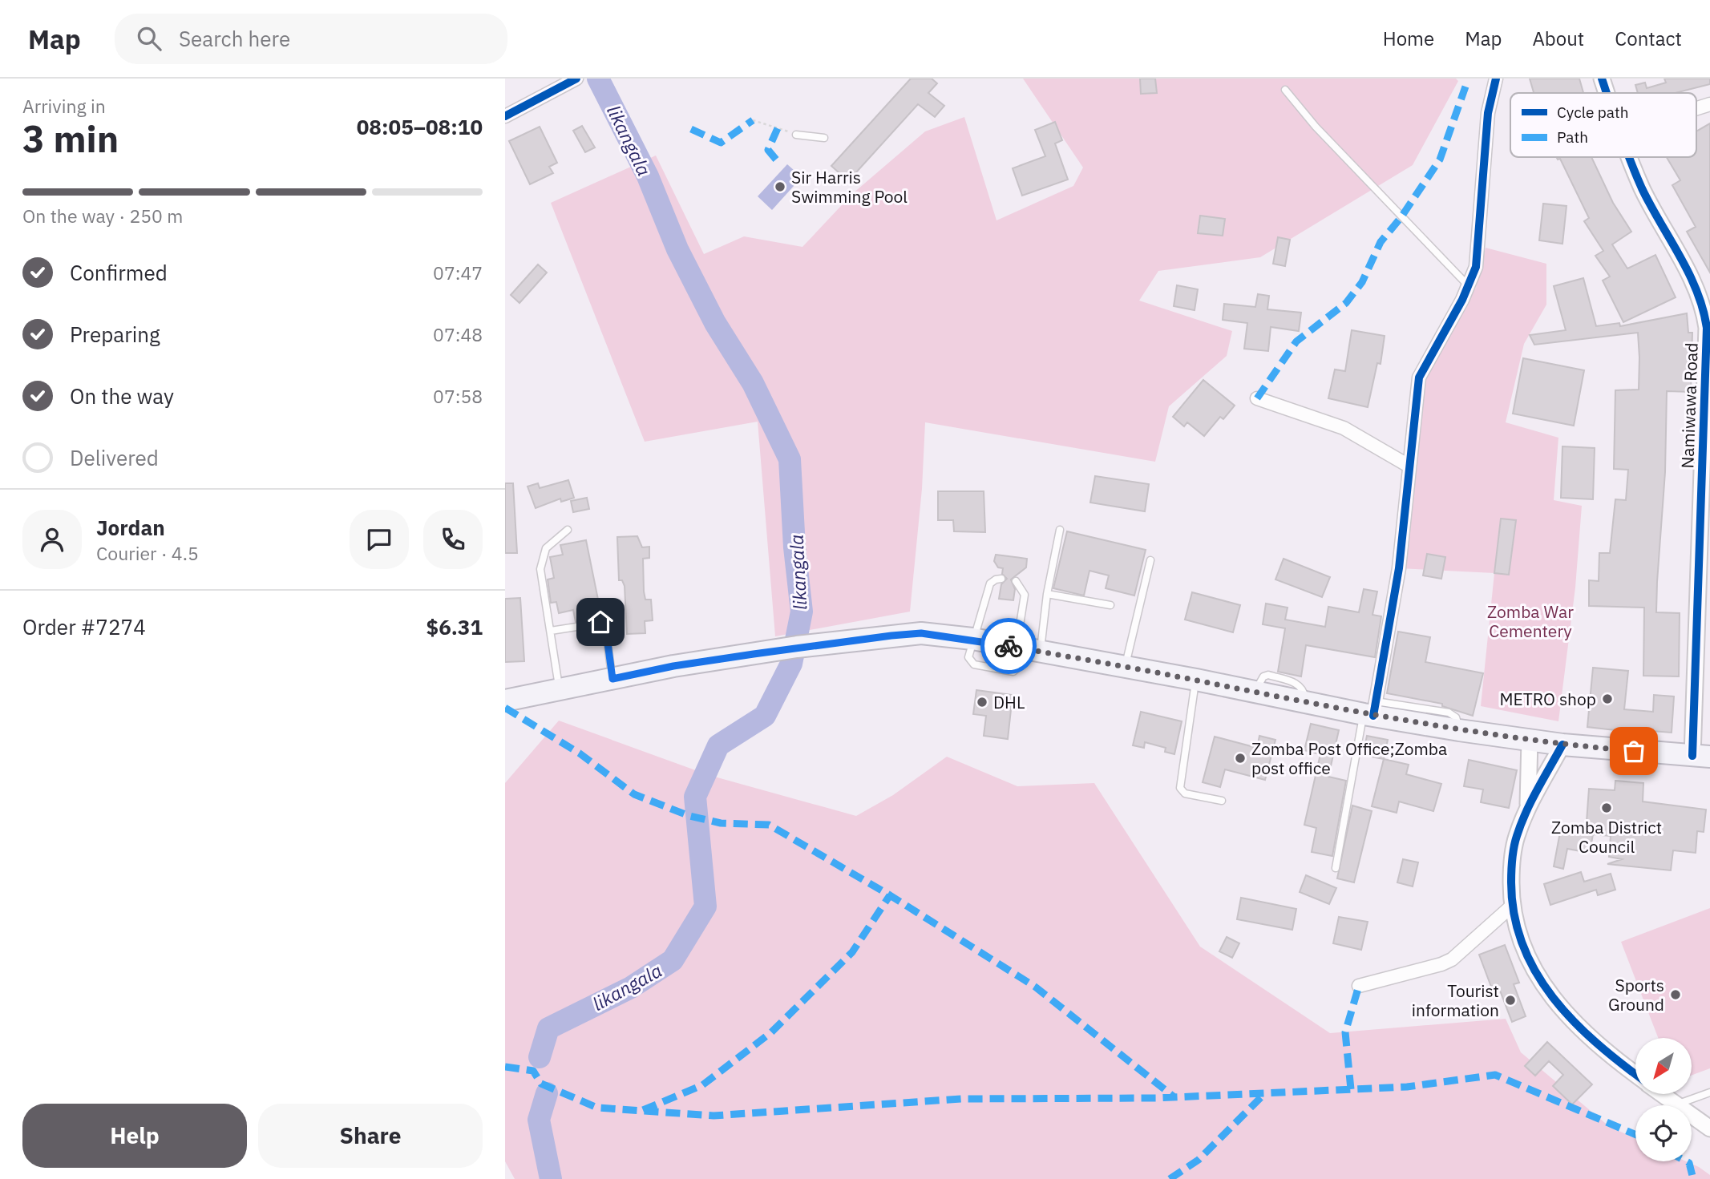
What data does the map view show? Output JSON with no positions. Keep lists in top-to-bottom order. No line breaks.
{"streets":{"street":["Namiwawa Road"]},"water":["likangala"],"parks":["Zomba War Cementery"],"places":["Sir Harris Swimming Pool","METRO shop","DHL","Zomba Post Office;Zomba post office","Zomba District Council","Sports Ground","Tourist information"],"legend":["Cycle path","Path"],"north":"bottom left","page":{"header":"Map","search":"Search here","nav":["Home","Map","About","Contact"],"heading":["3 min","Arriving in","08:05–08:10"],"panel":["Jordan","Courier · 4.5","Order #7274","$6.31"],"bar":"On the way · 250 m","list":[["Confirmed","07:47"],["Preparing","07:48"],["On the way","07:58"],"Delivered"],"buttons":["Help","Share"]}}
